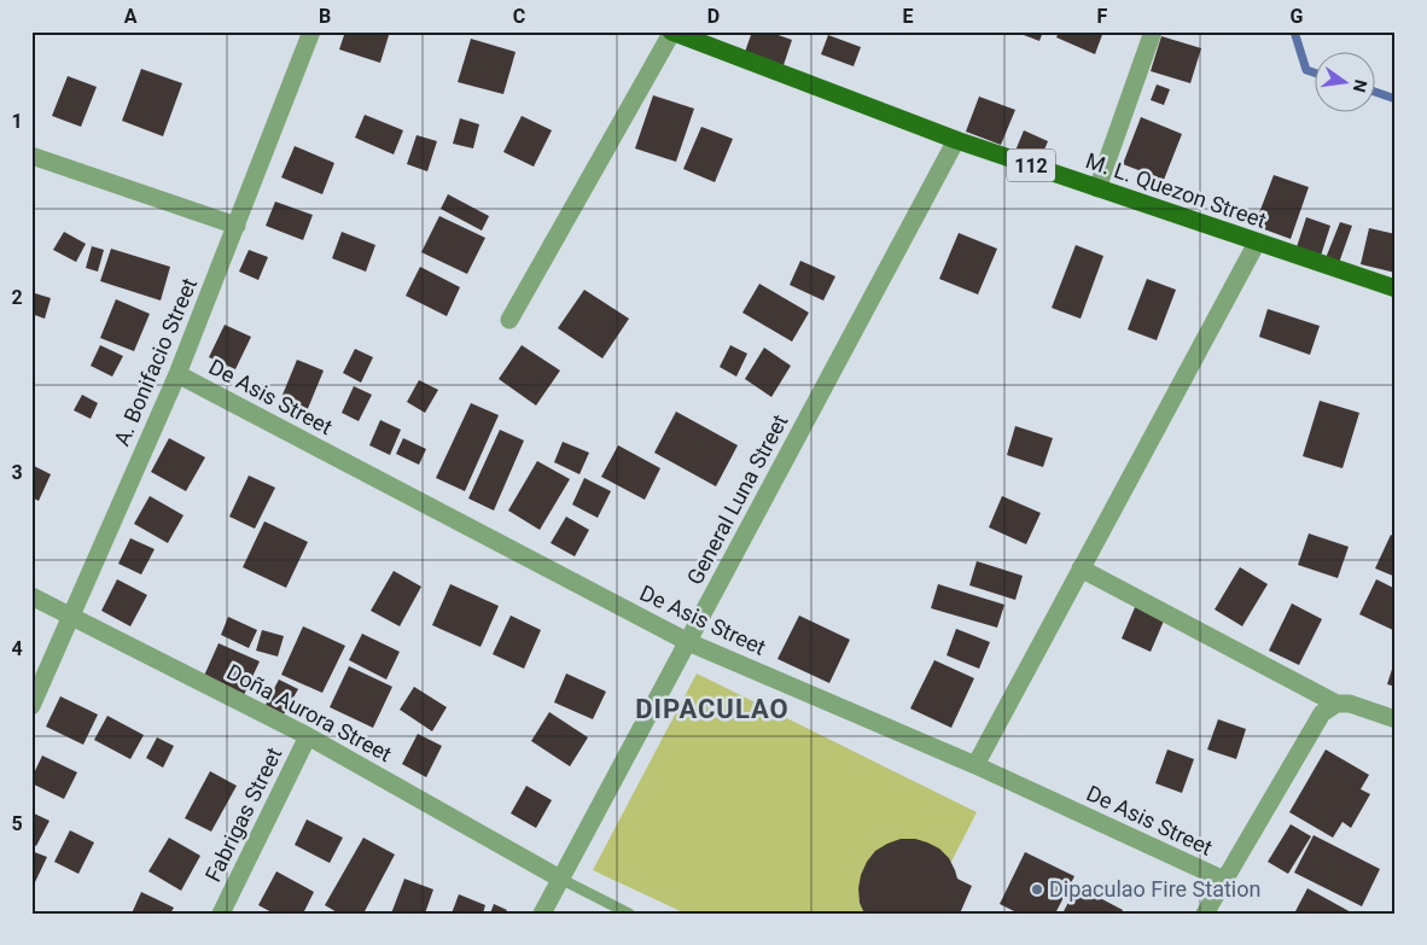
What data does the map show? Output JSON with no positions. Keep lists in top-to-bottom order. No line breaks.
{"streets":{"main road":["112","M. L. Quezon Street"],"street":["A. Bonifacio Street","De Asis Street","General Luna Street","Doña Aurora Street","Fabrigas Street"]},"crossings":[["M. L. Quezon Street","General Luna Street"],["A. Bonifacio Street","De Asis Street"],["A. Bonifacio Street","Doña Aurora Street"],["De Asis Street","General Luna Street"],["General Luna Street","Doña Aurora Street"],["Doña Aurora Street","Fabrigas Street"]],"districts":["DIPACULAO"],"places":["Dipaculao Fire Station"],"north":"right","grid":{"columns":["A","B","C","D","E","F","G"],"rows":["1","2","3","4","5"]}}
